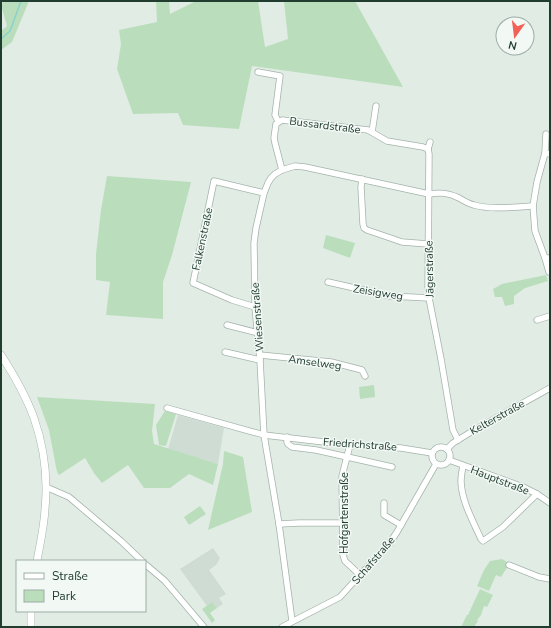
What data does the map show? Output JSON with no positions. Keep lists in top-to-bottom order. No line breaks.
{"streets":{"street":["Bussardstraße","Falkenstraße","Jägerstraße","Zeisigweg","Wiesenstraße","Amselweg","Kelterstraße","Friedrichstraße","Hauptstraße","Hofgartenstraße","Schafstraße"]},"crossings":[["Bussardstraße","Jägerstraße"],["Bussardstraße","Wiesenstraße"],["Falkenstraße","Wiesenstraße"],["Jägerstraße","Zeisigweg"],["Jägerstraße","Kelterstraße"],["Wiesenstraße","Amselweg"],["Wiesenstraße","Friedrichstraße"],["Wiesenstraße","Schafstraße"],["Kelterstraße","Friedrichstraße"],["Kelterstraße","Hauptstraße"],["Kelterstraße","Schafstraße"],["Friedrichstraße","Hauptstraße"],["Friedrichstraße","Hofgartenstraße"],["Friedrichstraße","Schafstraße"],["Hauptstraße","Schafstraße"],["Hofgartenstraße","Schafstraße"]],"legend":["Straße","Park"],"north":"bottom"}
